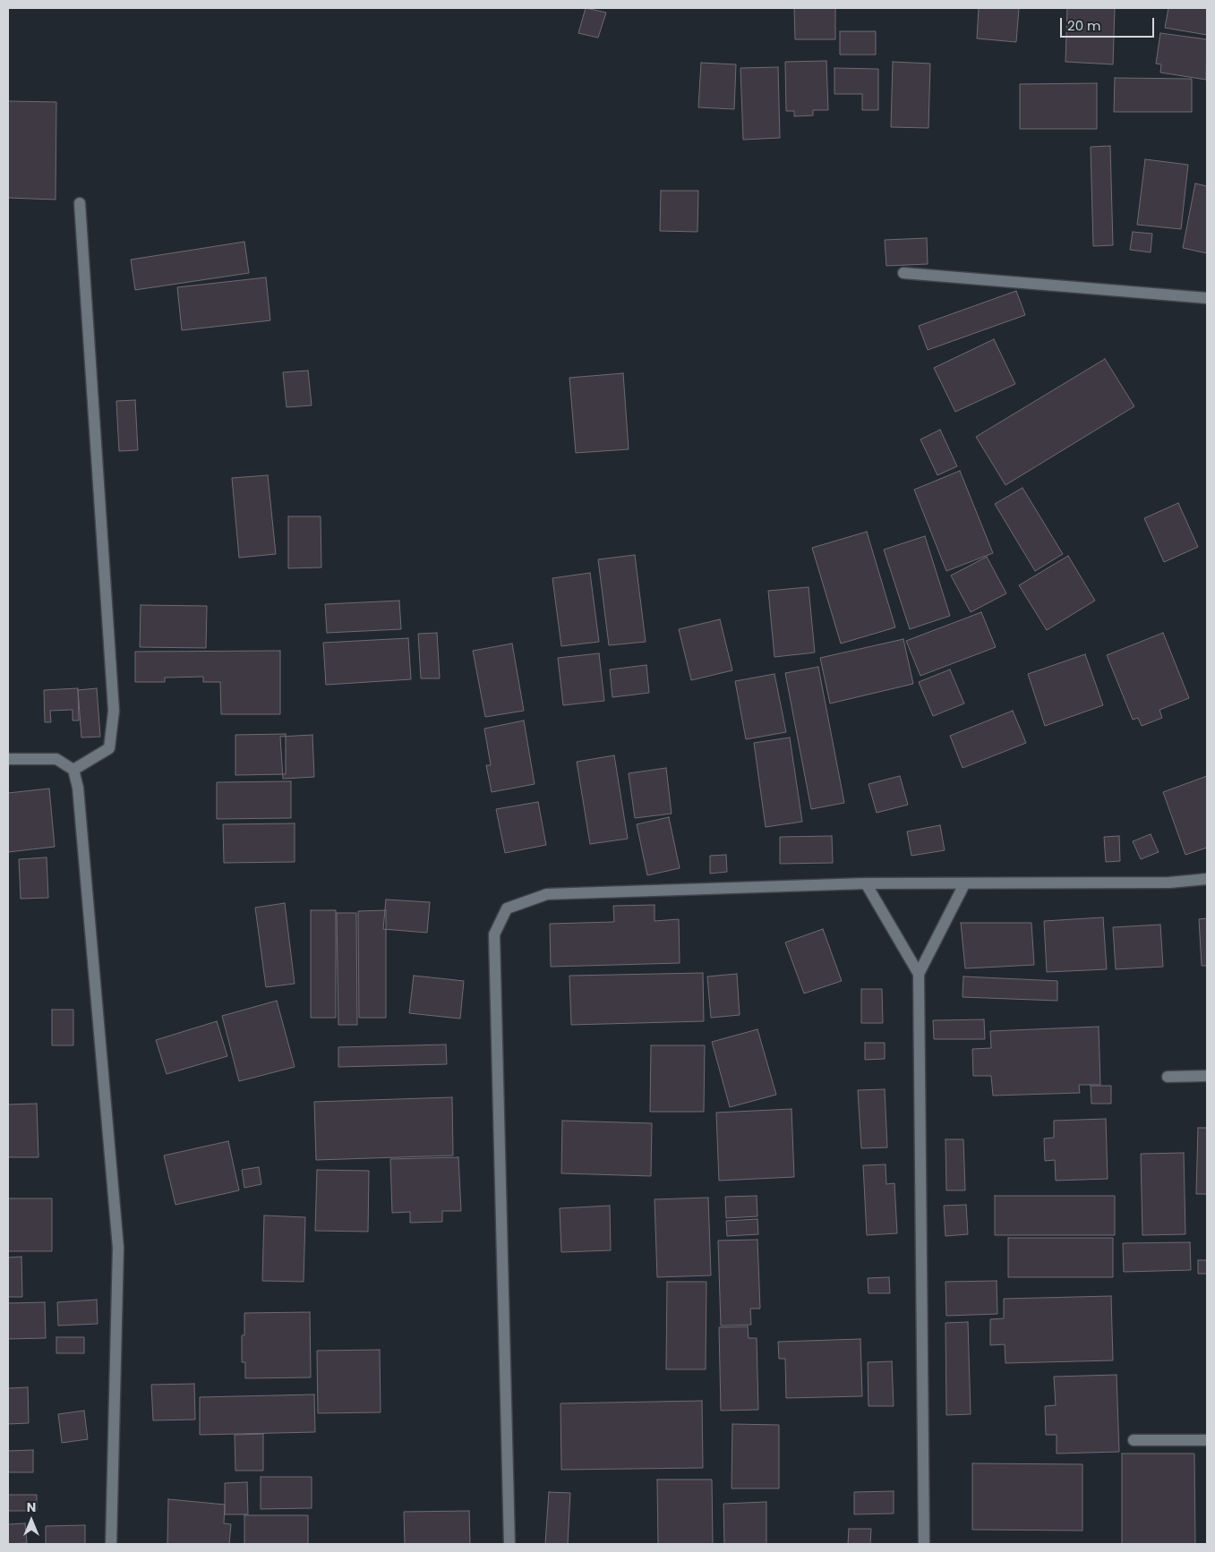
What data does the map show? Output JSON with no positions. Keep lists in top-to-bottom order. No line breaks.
{"scale_bar":"20 m","north":"top"}
